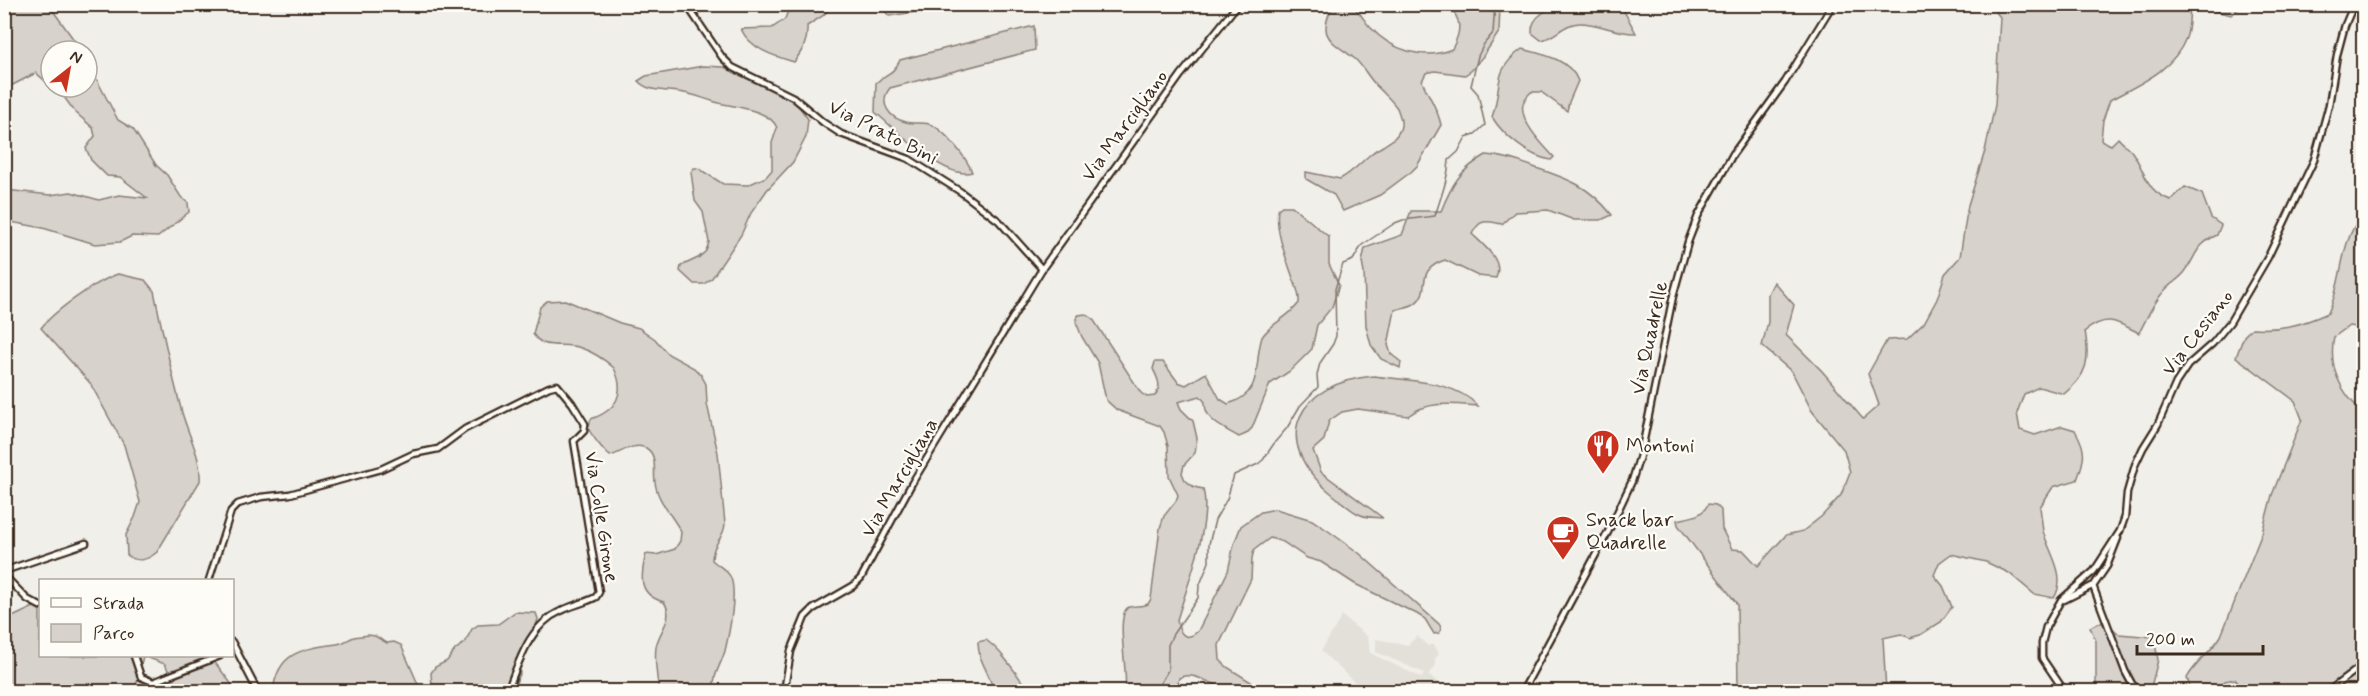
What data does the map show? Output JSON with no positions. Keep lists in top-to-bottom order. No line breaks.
{"streets":{"street":["Via Marcigliano","Via Prato Bini","Via Cesiano","Via Quadrelle","Via Marcigliana","Via Colle Girone"]},"crossings":[["Via Marcigliano","Via Prato Bini"],["Via Marcigliano","Via Marcigliana"],["Via Prato Bini","Via Marcigliana"]],"places":{"restaurant":["Montoni"],"cafe":["Snack bar Quadrelle"]},"legend":["Strada","Parco"],"scale_bar":"200 m","north":"top right"}
